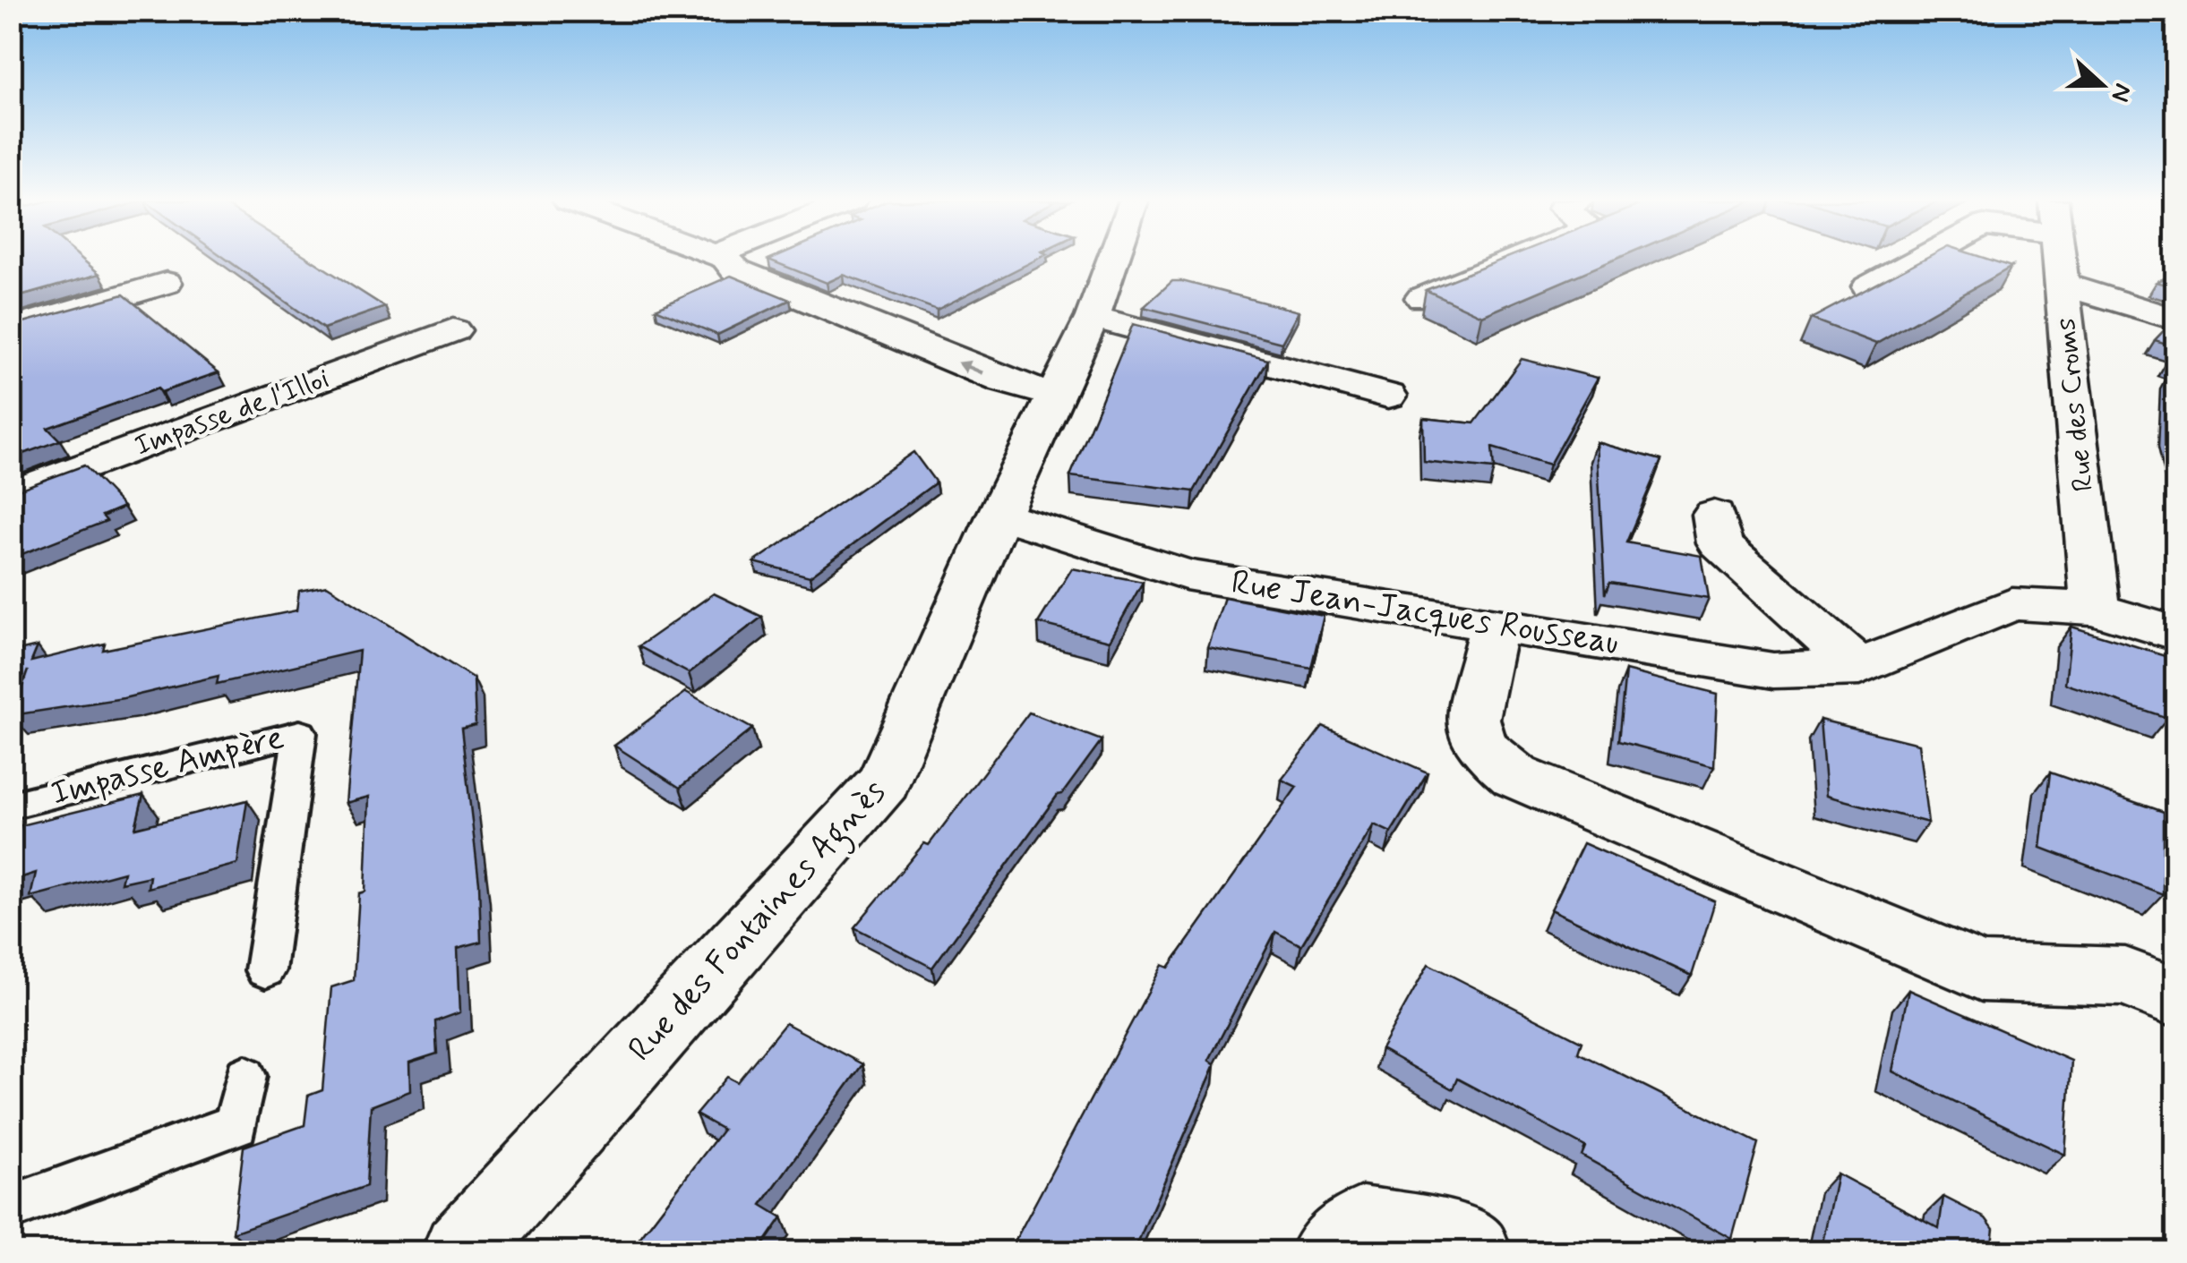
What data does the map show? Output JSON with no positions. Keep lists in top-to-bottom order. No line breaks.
{"streets":{"street":["Rue des Croms","Impasse de l'Illoi","Rue Jean-Jacques Rousseau","Rue des Fontaines Agnès"],"lane":["Impasse Ampère"]},"crossings":[["Rue des Croms","Rue Jean-Jacques Rousseau"],["Rue Jean-Jacques Rousseau","Rue des Fontaines Agnès"]],"north":"right"}
